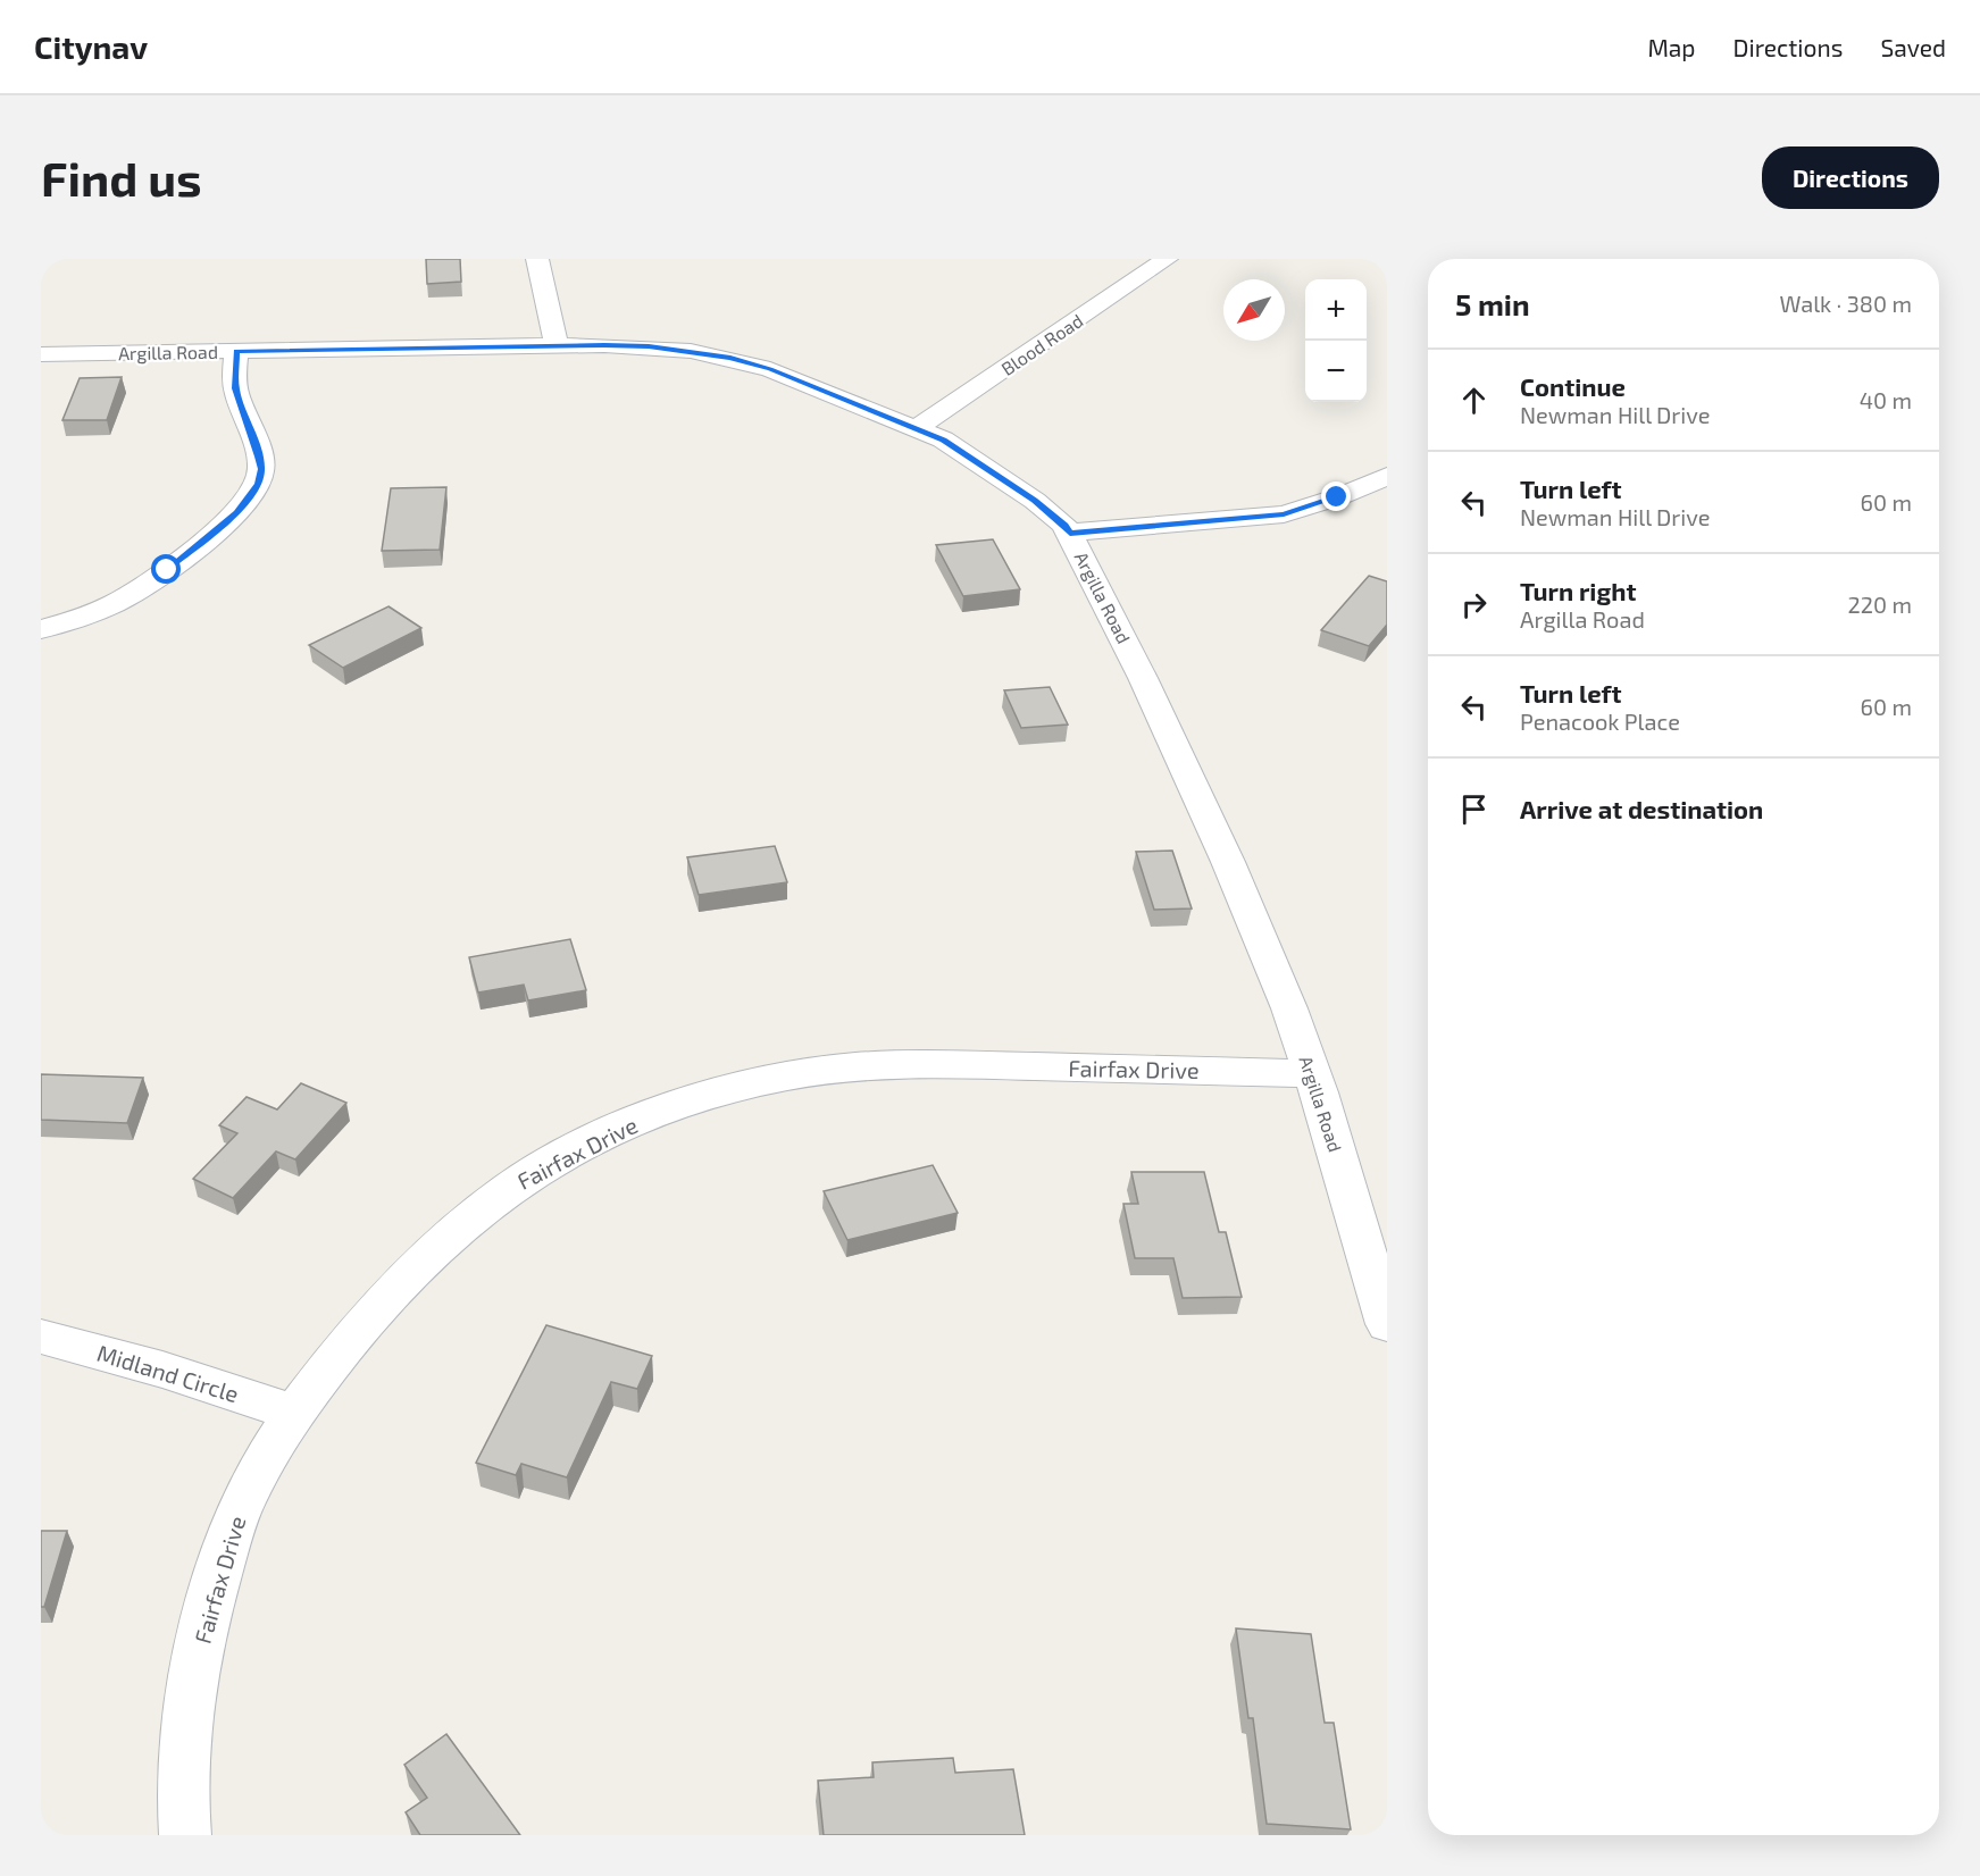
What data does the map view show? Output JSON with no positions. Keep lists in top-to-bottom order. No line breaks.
{"streets":{"street":["Blood Road","Argilla Road","Fairfax Drive","Midland Circle"]},"crossings":[["Blood Road","Argilla Road"],["Argilla Road","Fairfax Drive"],["Fairfax Drive","Midland Circle"]],"north":"bottom left","page":{"header":"Citynav","nav":["Map","Directions","Saved"],"buttons":"Directions","title":"Find us","heading":["5 min","Walk · 380 m"],"map_buttons":["+","−"],"list":[["Continue","Newman Hill Drive","40 m"],["Turn left","Newman Hill Drive","60 m"],["Turn right","Argilla Road","220 m"],["Turn left","Penacook Place","60 m"],"Arrive at destination"]}}
